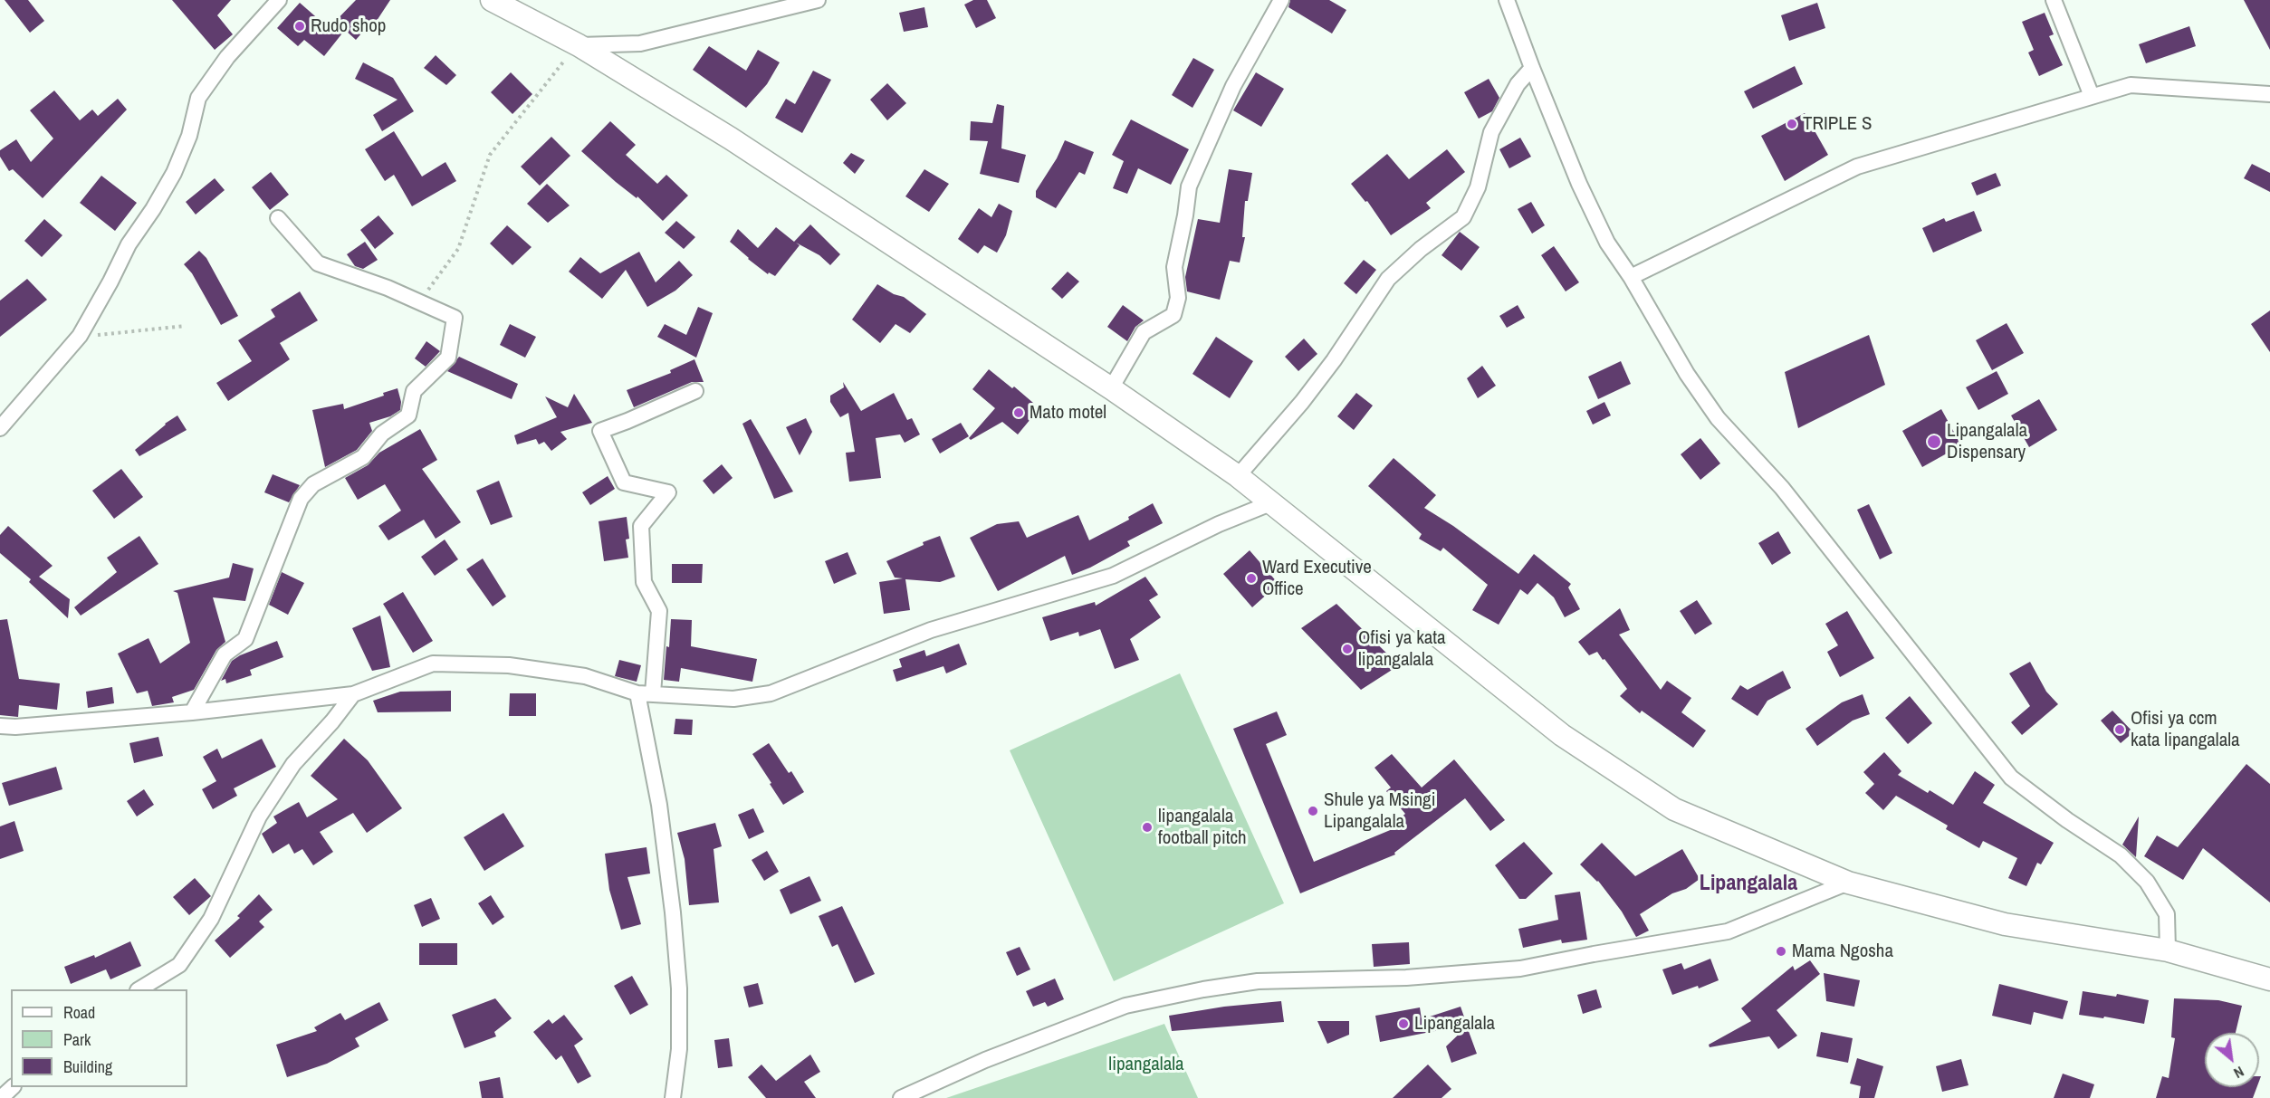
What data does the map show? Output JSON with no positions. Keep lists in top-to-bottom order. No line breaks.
{"districts":["Lipangalala"],"parks":["lipangalala"],"places":["Rudo shop","TRIPLE S","Mato motel","Lipangalala Dispensary","Ward Executive Office","Ofisi ya kata lipangalala","Ofisi ya ccm kata lipangalala","Shule ya Msingi Lipangalala","lipangalala football pitch","Mama Ngosha","Lipangalala"],"legend":["Road","Park","Building"],"north":"bottom right"}
